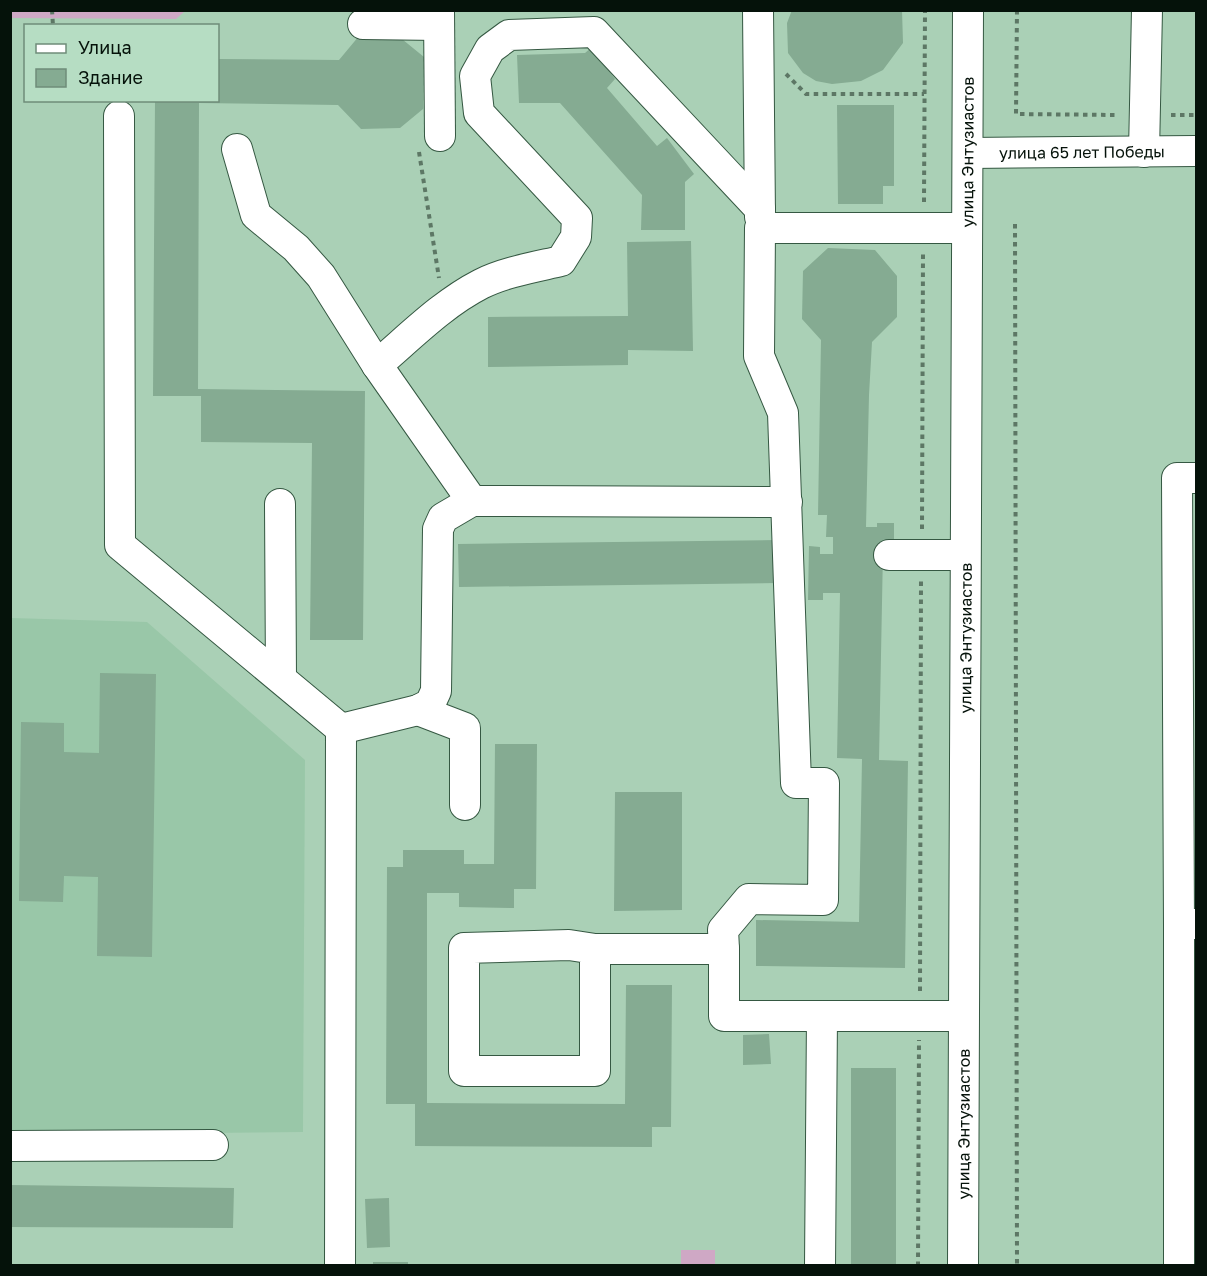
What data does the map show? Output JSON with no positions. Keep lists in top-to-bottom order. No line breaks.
{"streets":{"street":["улица Энтузиастов","улица 65 лет Победы"]},"crossings":[["улица Энтузиастов","улица 65 лет Победы"]],"legend":["Улица","Здание"]}
